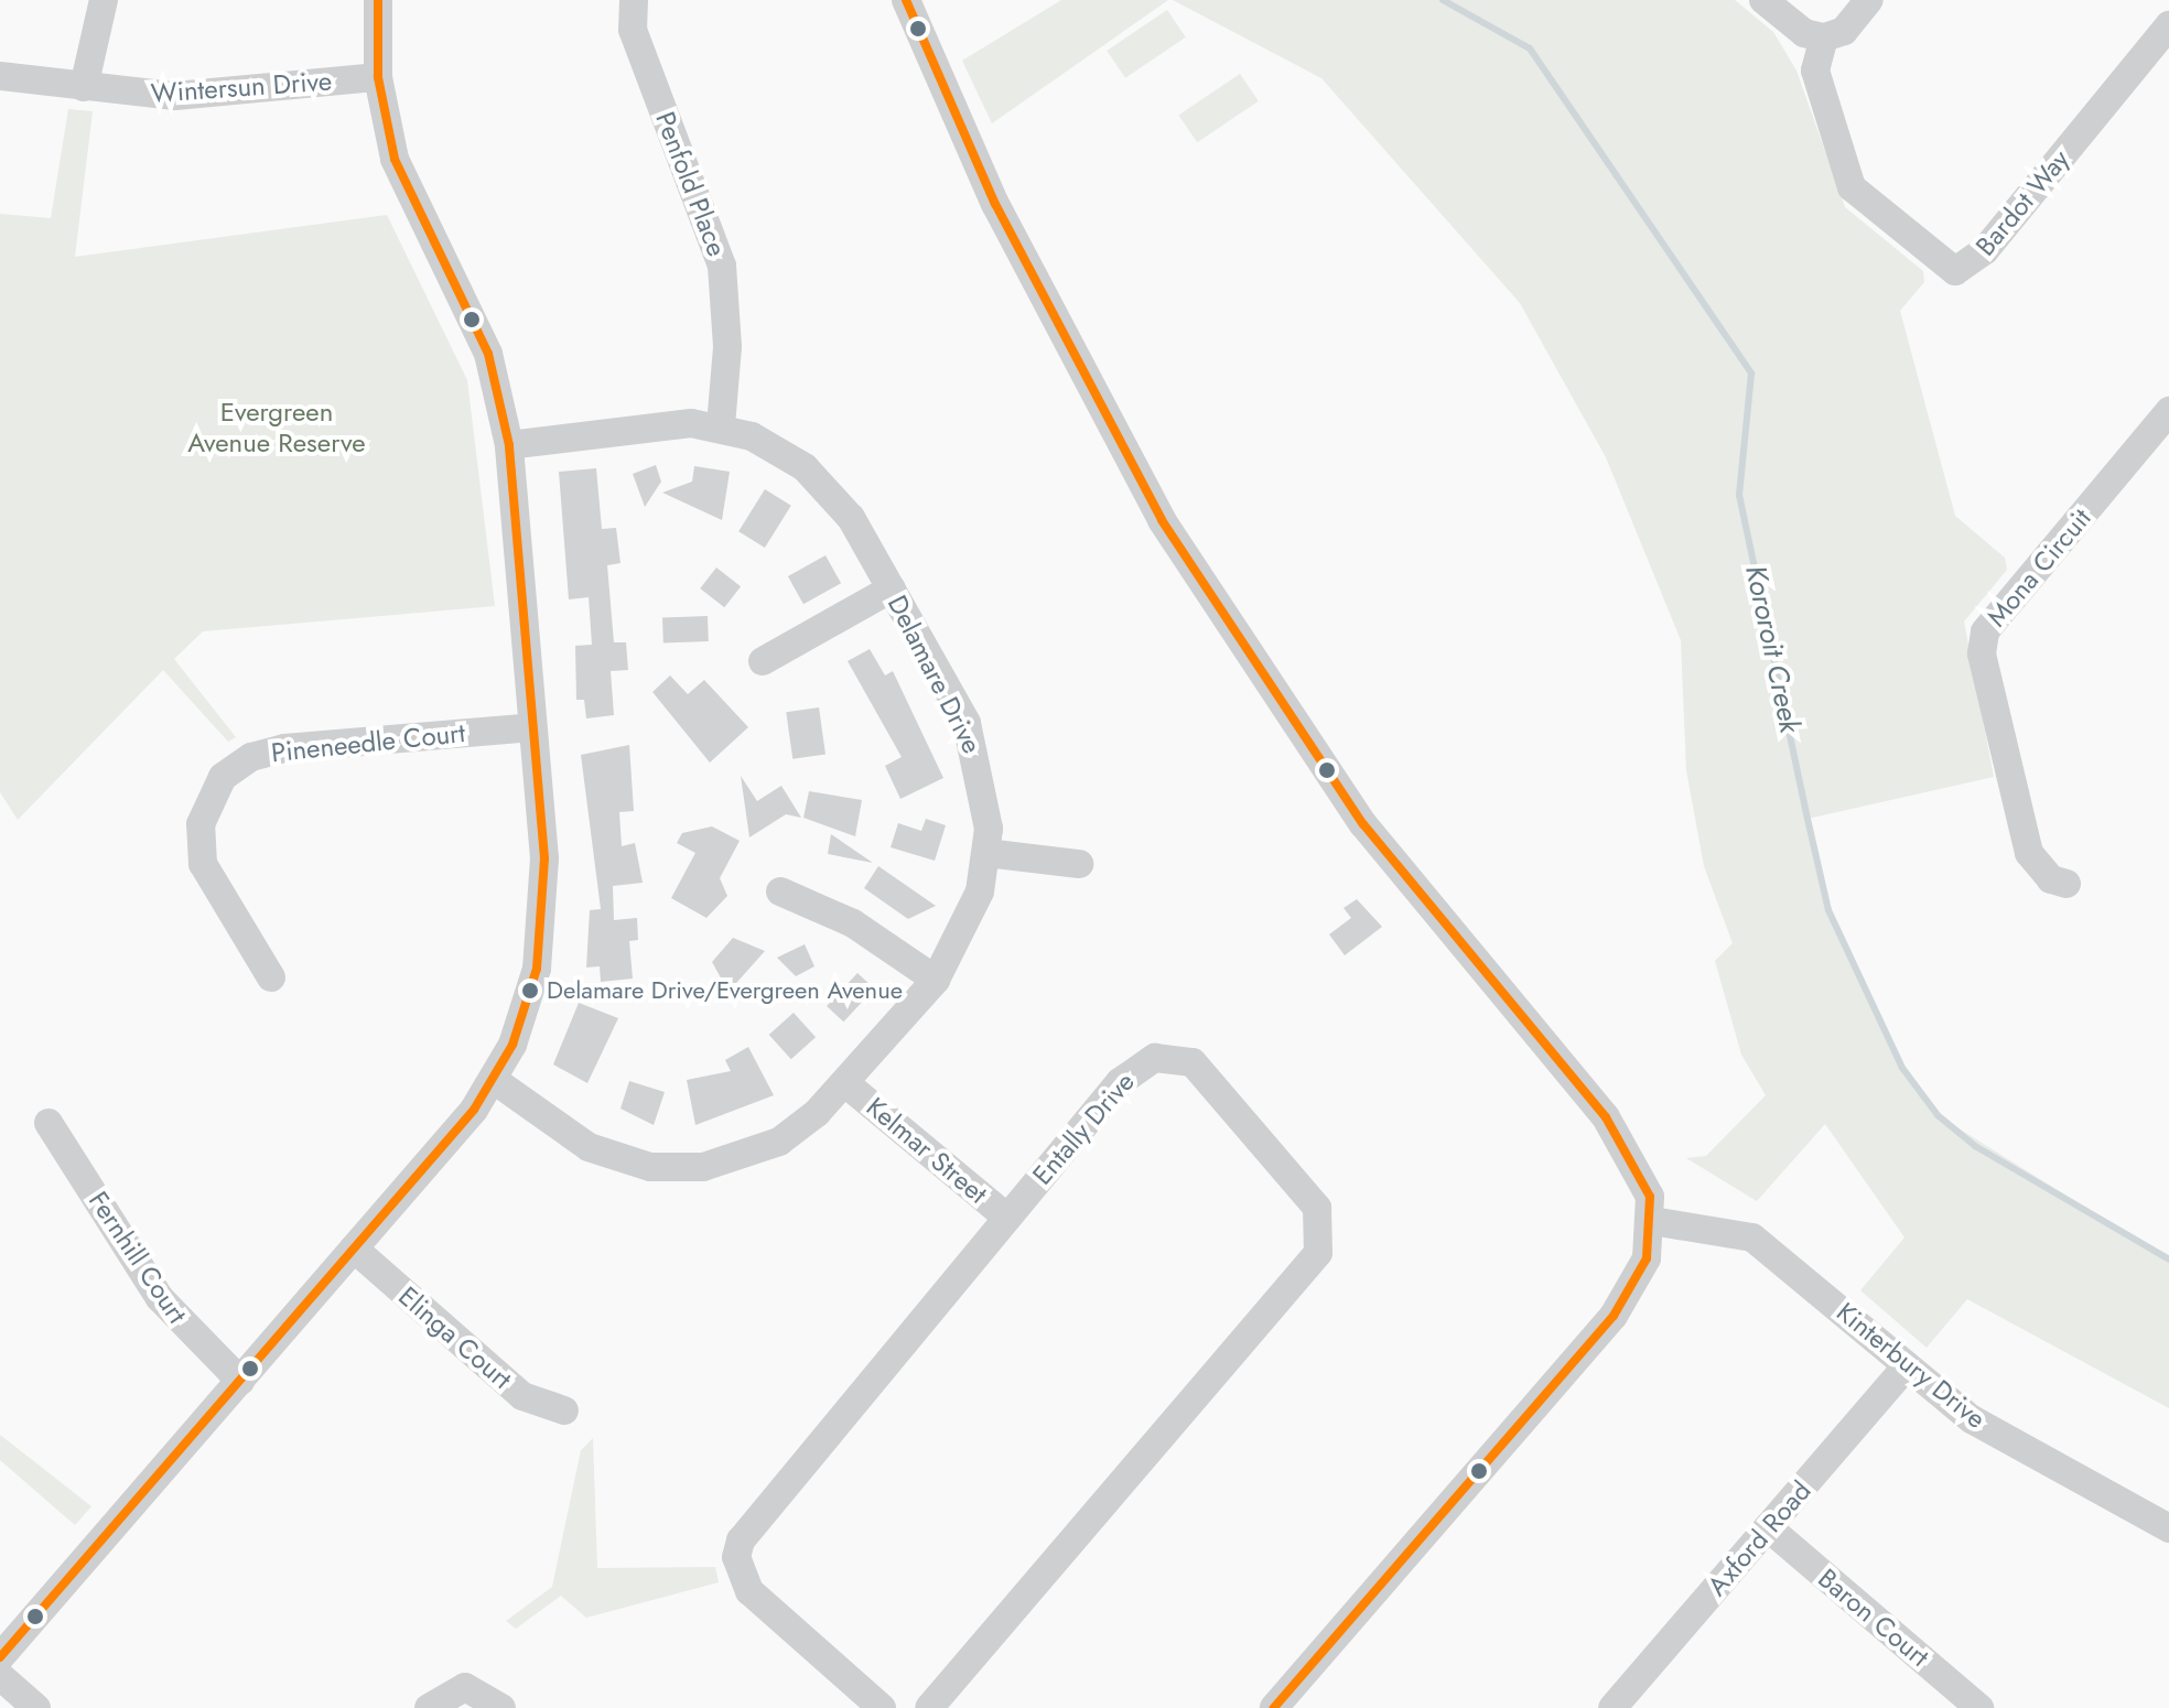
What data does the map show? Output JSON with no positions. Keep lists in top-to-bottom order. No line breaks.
{"streets":{"street":["Wintersun Drive","Penfold Place","Bardot Way","Mona Circuit","Delamare Drive","Pineneedle Court","Entally Drive","Kelmar Street","Fernhill Court","Elinga Court","Kinterbury Drive","Axford Road","Baron Court"]},"crossings":[["Penfold Place","Delamare Drive"],["Delamare Drive","Kelmar Street"],["Entally Drive","Kelmar Street"],["Kinterbury Drive","Axford Road"],["Axford Road","Baron Court"]],"water":["Kororoit Creek"],"parks":["Evergreen Avenue Reserve"],"places":["Delamare Drive/Evergreen Avenue"]}
